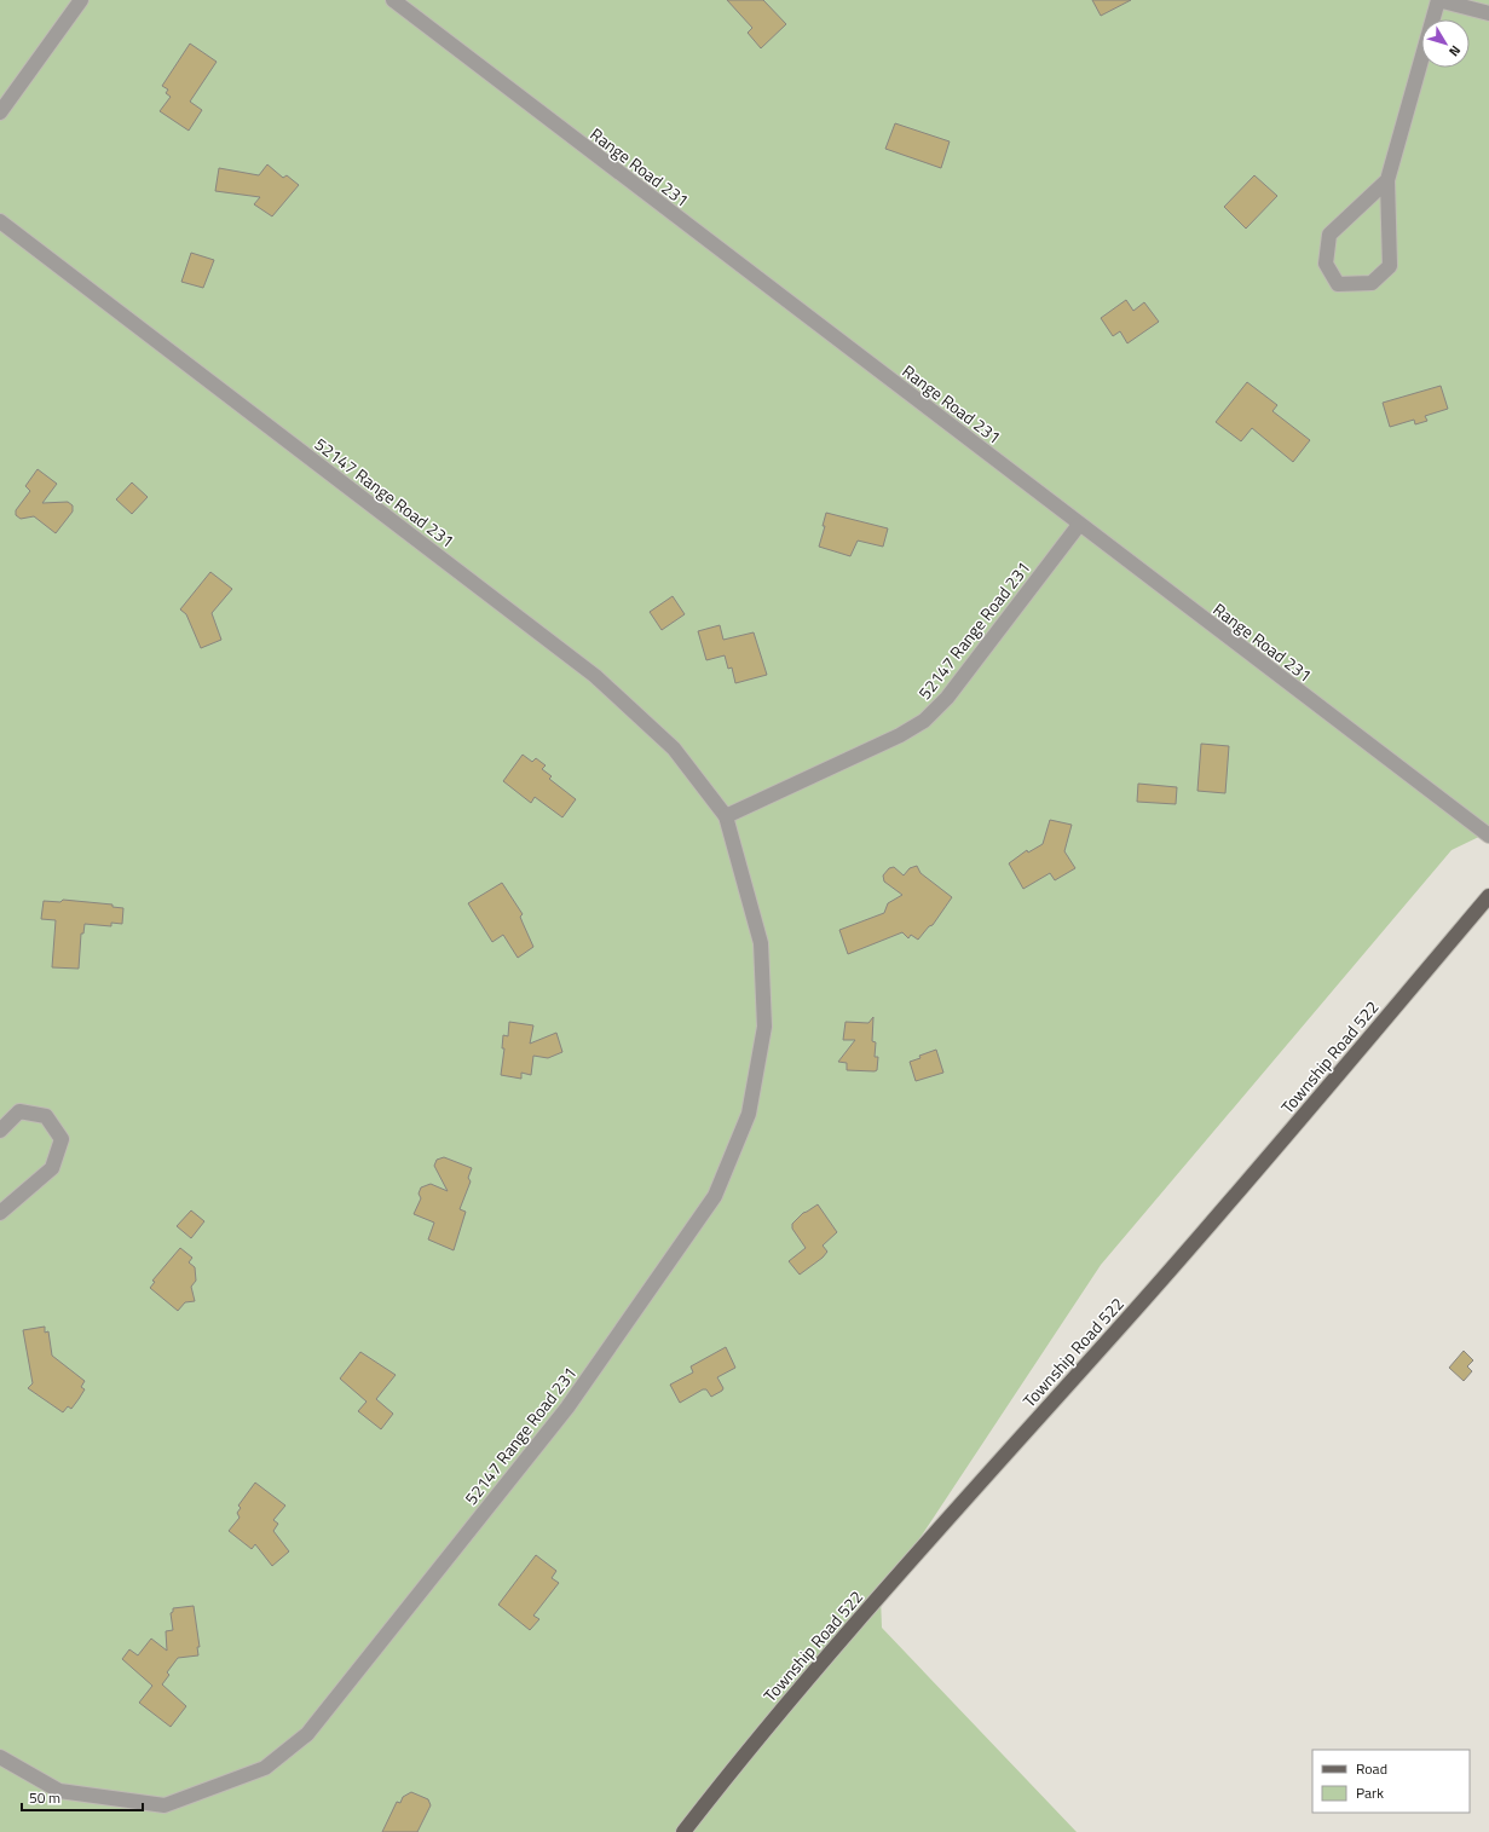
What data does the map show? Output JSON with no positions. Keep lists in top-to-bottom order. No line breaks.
{"streets":{"main road":["Township Road 522"],"street":["Range Road 231","52147 Range Road 231"]},"crossings":[["Range Road 231","52147 Range Road 231"]],"legend":["Road","Park"],"scale_bar":"50 m","north":"bottom right"}
